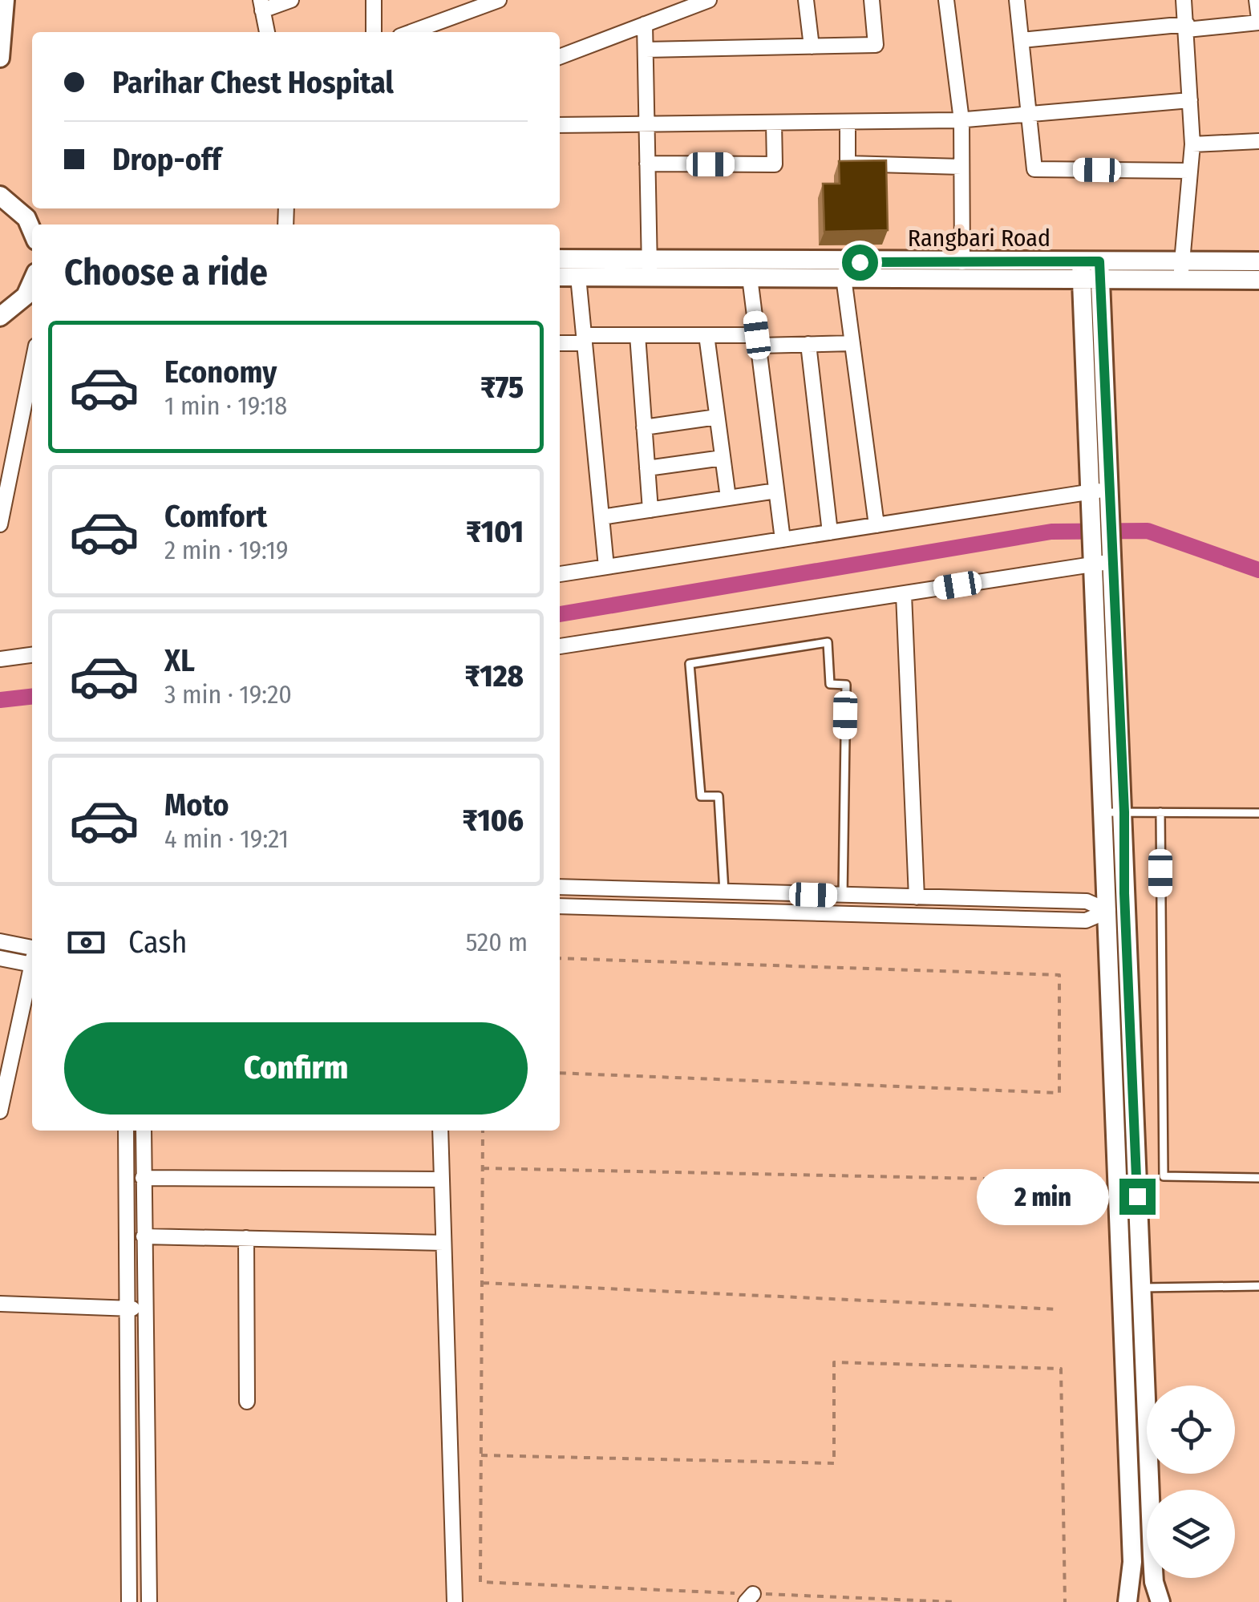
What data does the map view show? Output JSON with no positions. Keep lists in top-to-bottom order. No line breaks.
{"streets":{"street":["Rangbari Road"]},"page":{"banner":["Parihar Chest Hospital","Drop-off"],"heading":"Choose a ride","list":[{"name":"Economy","note":"1 min · 19:18","value":"₹75"},{"name":"Comfort","note":"2 min · 19:19","value":"₹101"},{"name":"XL","note":"3 min · 19:20","value":"₹128"},{"name":"Moto","note":"4 min · 19:21","value":"₹106"}],"pay":["Cash","520 m"],"buttons":"Confirm","bubble":"2 min"}}
